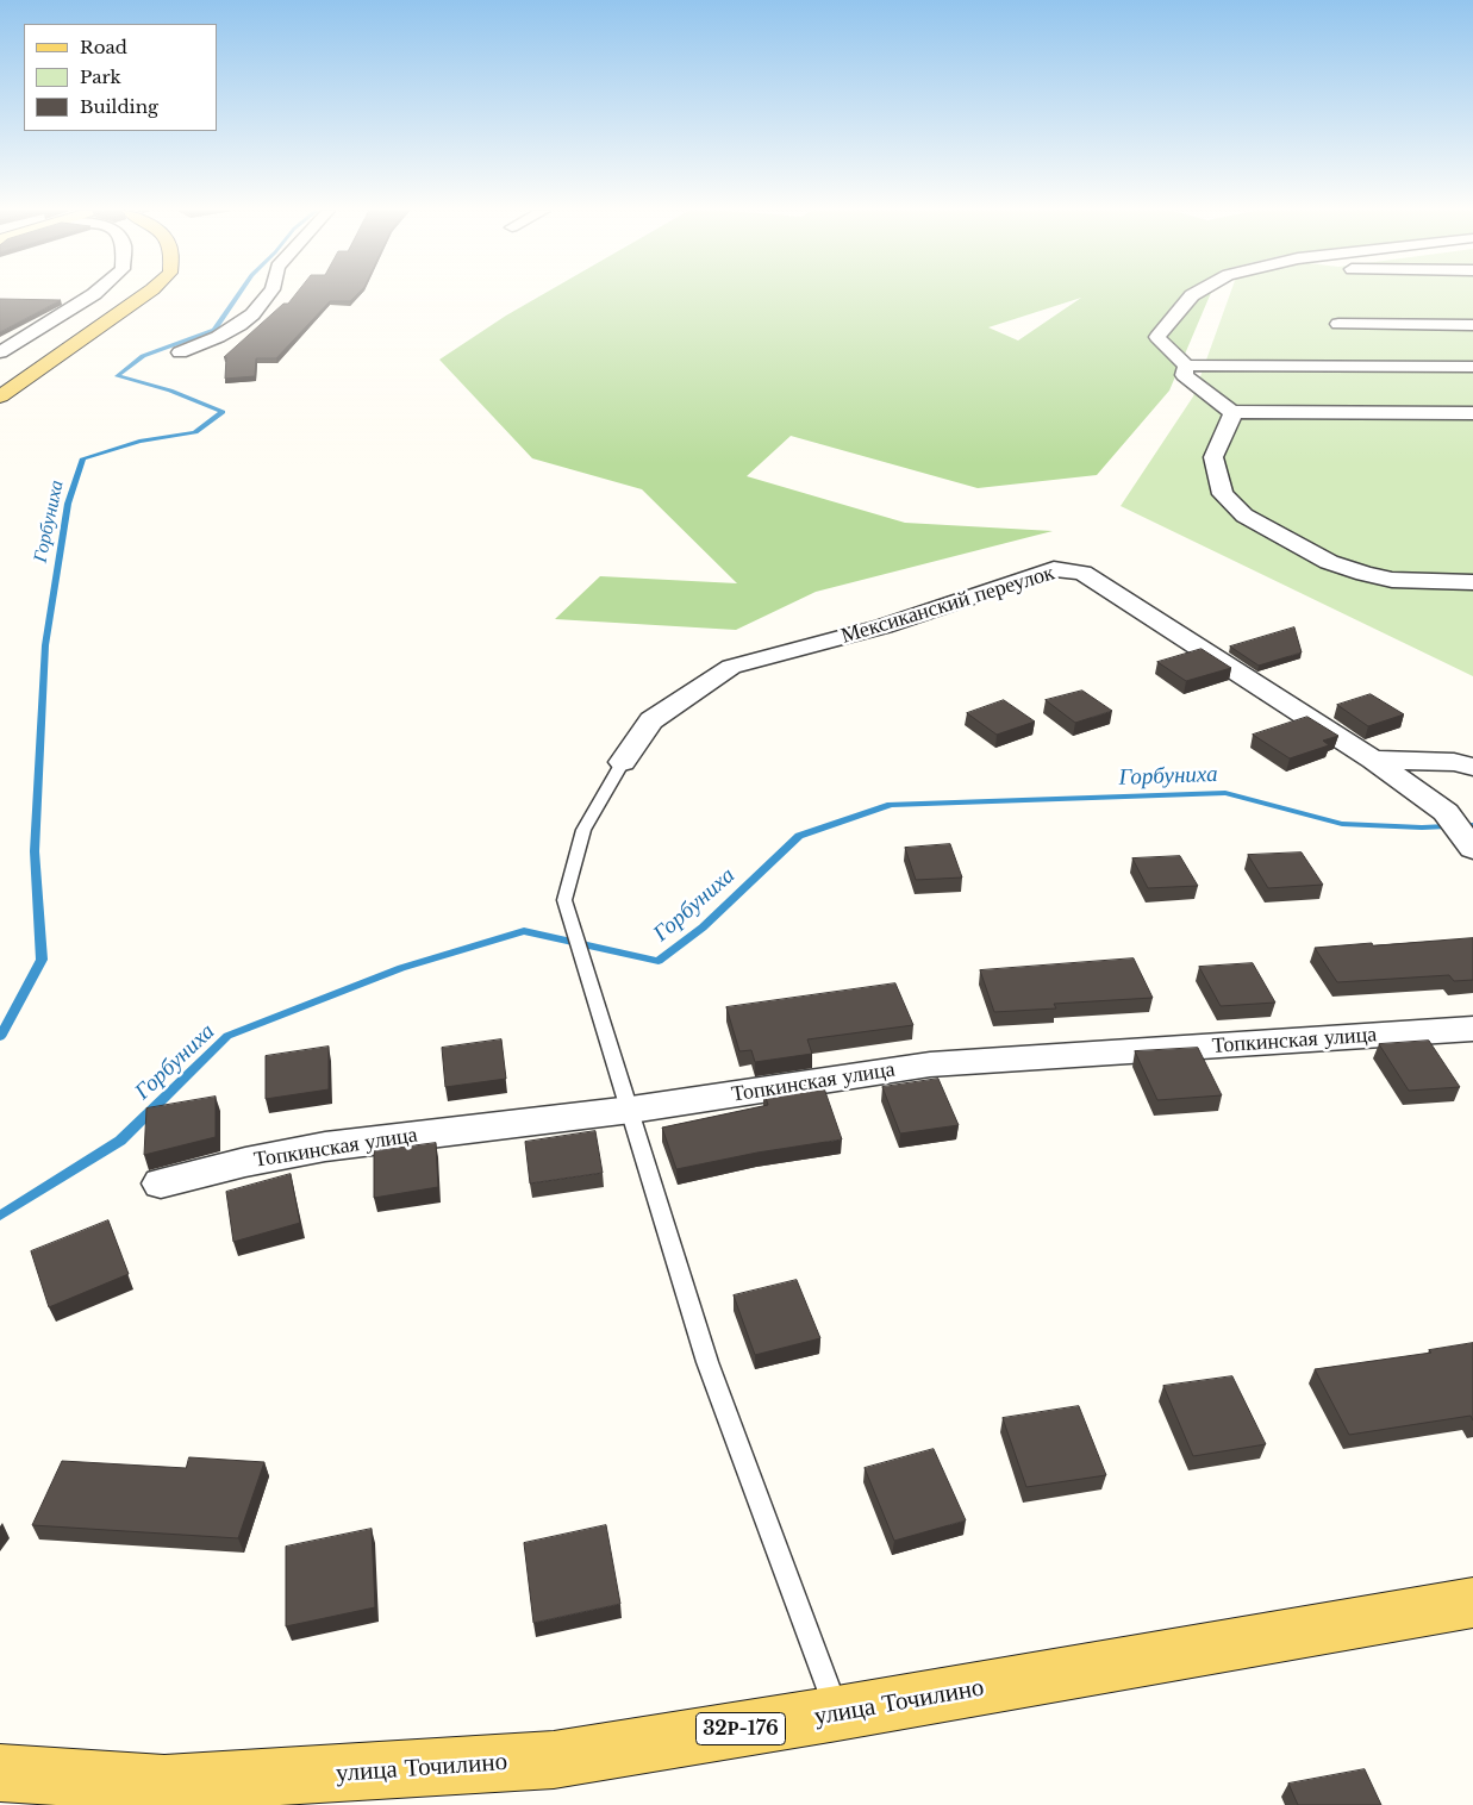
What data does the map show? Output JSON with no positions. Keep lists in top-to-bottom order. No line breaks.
{"streets":{"main road":["улица Точилино","32Р-176"],"street":["Мексиканский переулок","Топкинская улица"]},"water":["Горбуниха"],"legend":["Road","Park","Building"]}
